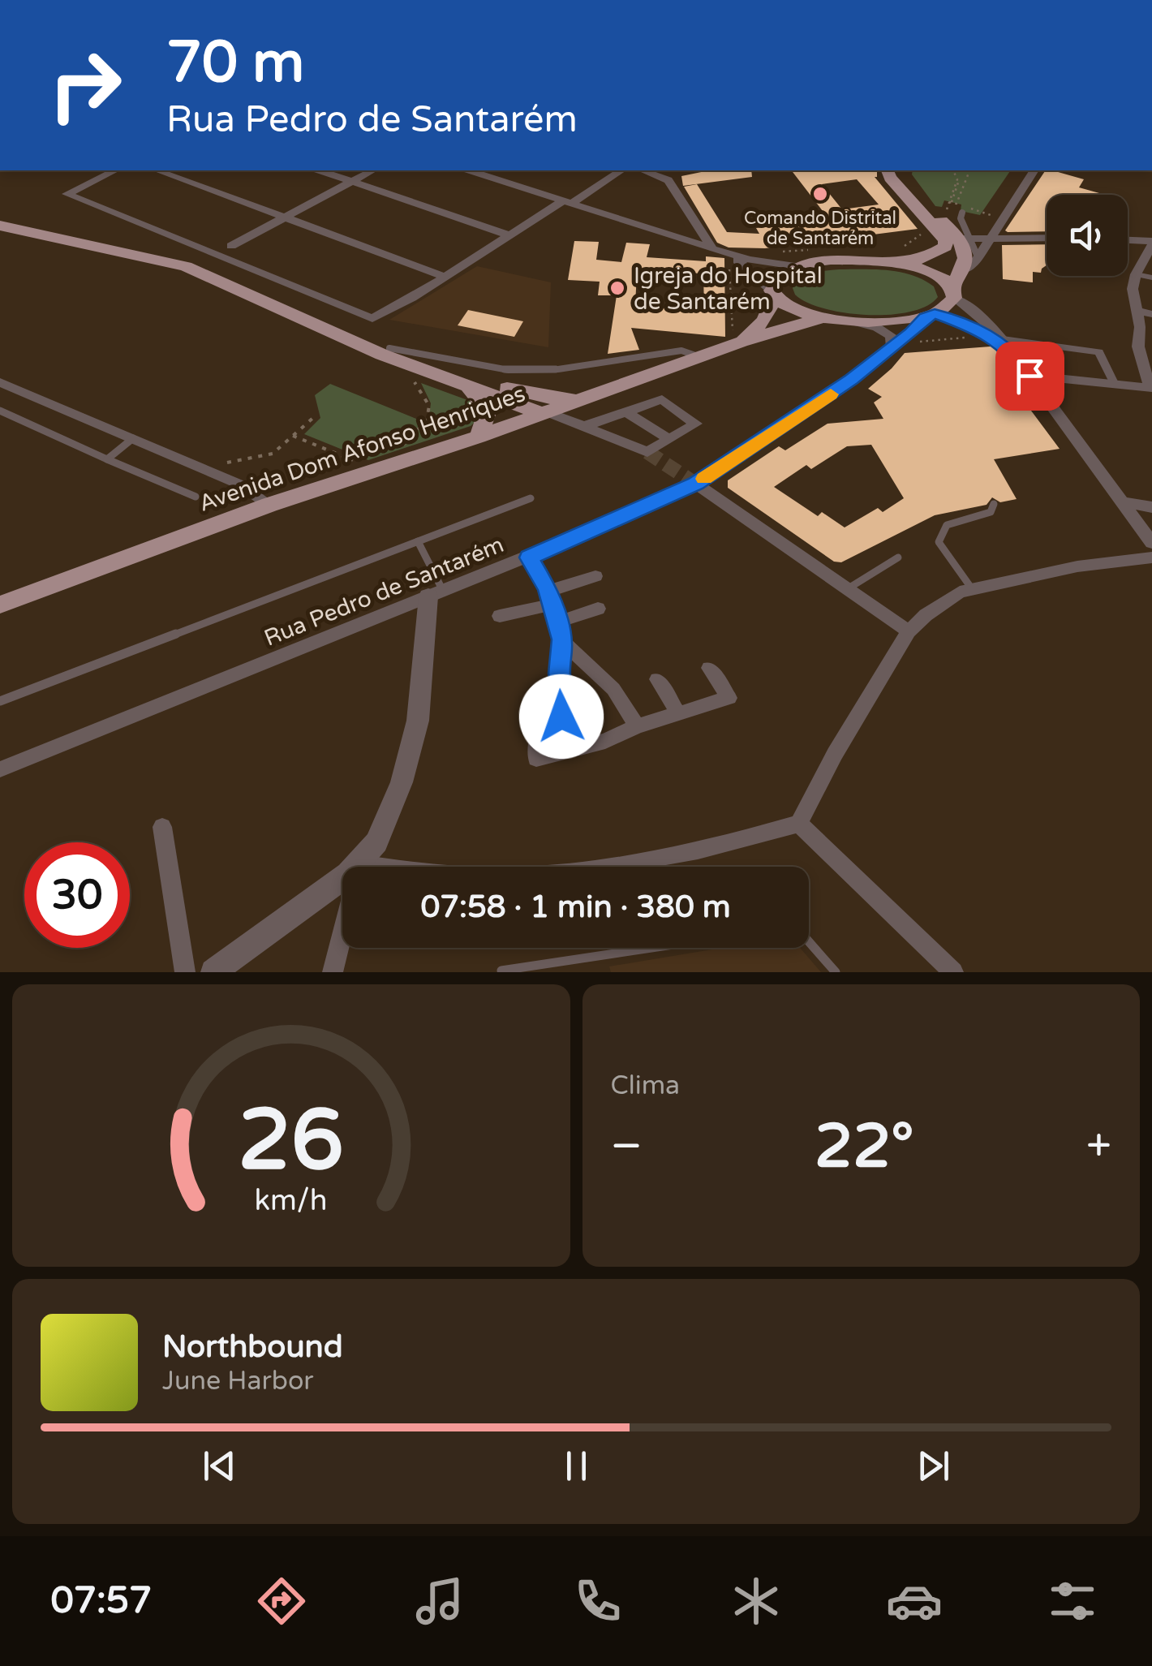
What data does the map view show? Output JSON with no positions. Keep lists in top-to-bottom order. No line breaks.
{"streets":{"main road":["Avenida Dom Afonso Henriques"],"street":["Rua Pedro de Santarém"]},"places":["Comando Distrital de Santarém","Igreja do Hospital de Santarém"],"page":{"turn":["70 m","Rua Pedro de Santarém"],"limit":"30","trip":"07:58 · 1 min · 380 m","tile":"Clima","heat":["−","22°","+"],"song":["Northbound","June Harbor"],"tabs":"07:57","gauge":["26","km/h"]}}
